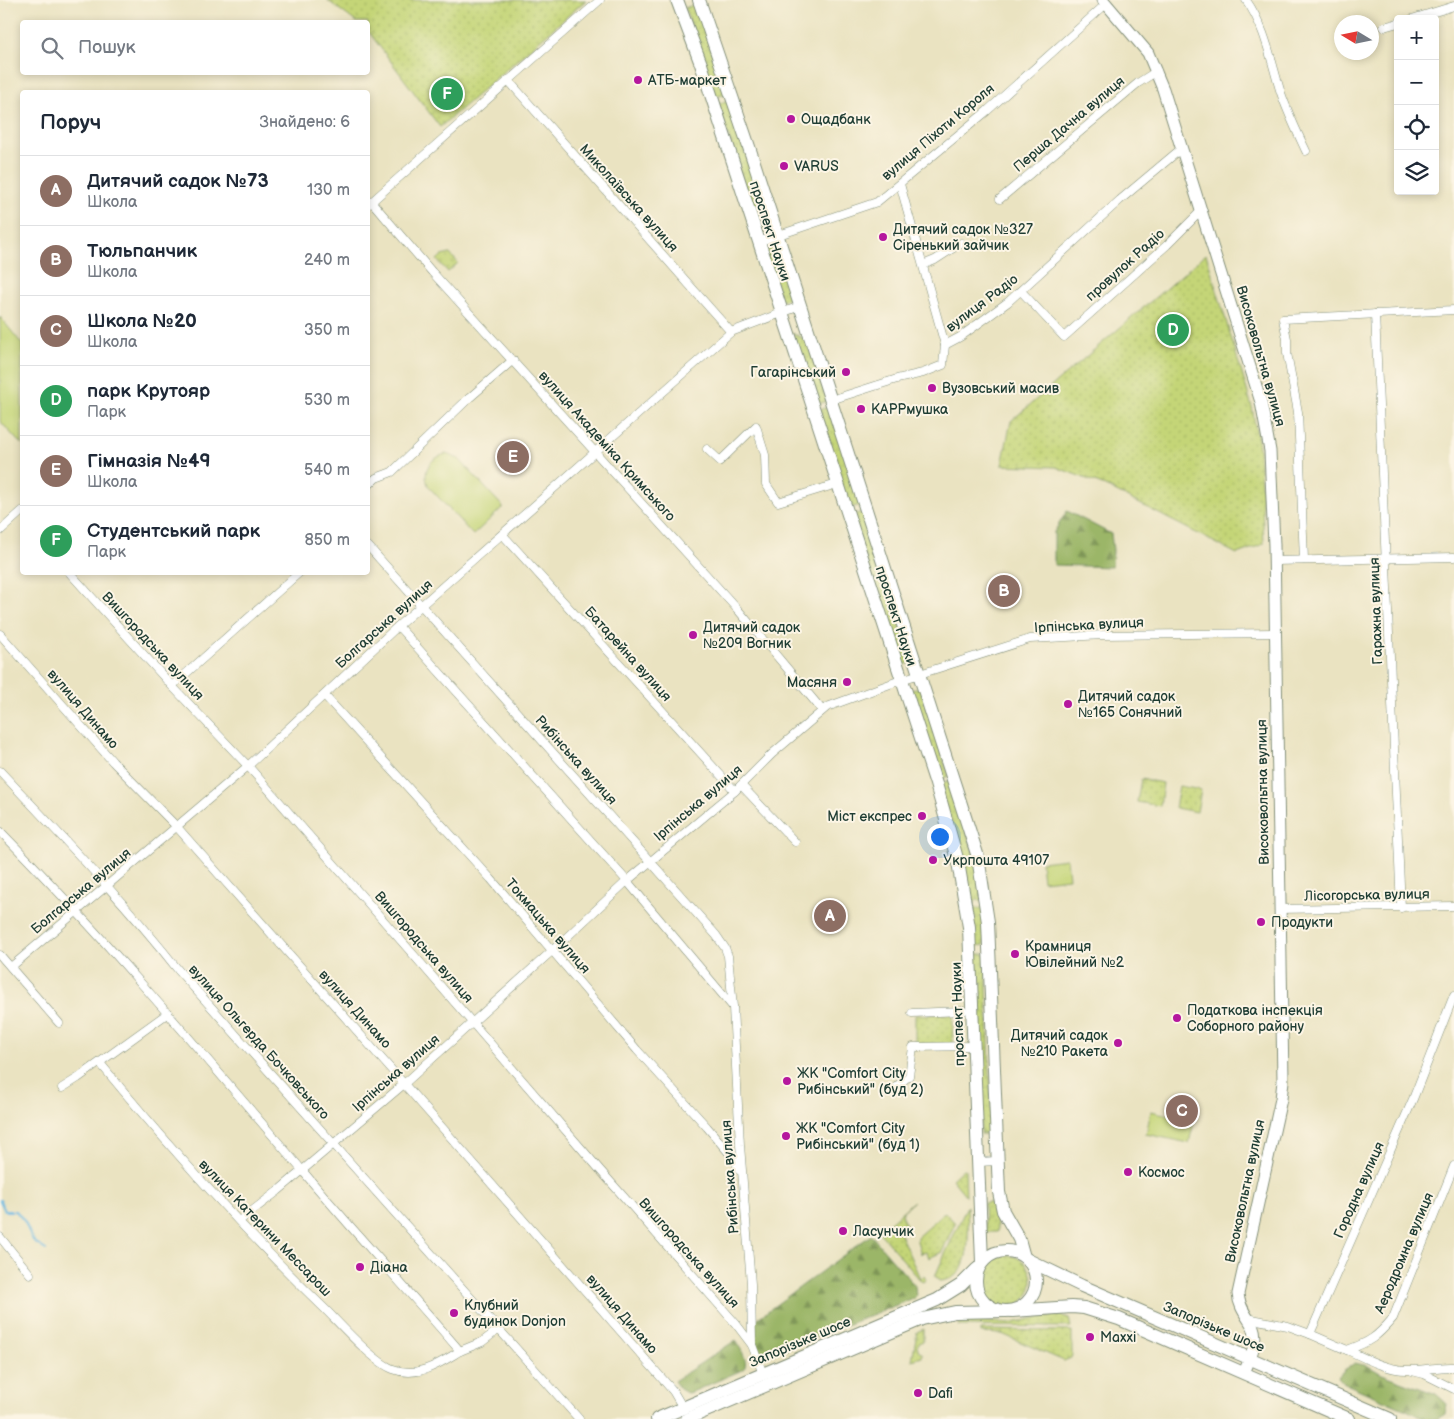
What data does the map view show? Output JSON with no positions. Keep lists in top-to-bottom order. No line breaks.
{"streets":{"main road":["проспект Науки","Високовольтна вулиця","Запорізьке шосе"],"street":["Перша Дачна вулиця","вулиця Піхоти Короля","Миколаївська вулиця","провулок Радіо","вулиця Радіо","вулиця Академіка Кримського","Гаражна вулиця","Болгарська вулиця","Ірпінська вулиця","Вишгородська вулиця","Батарейна вулиця","вулиця Динамо","Рибінська вулиця","Лісогорська вулиця","Токмацька вулиця","вулиця Ольгерда Бочковського","Городна вулиця","вулиця Катерини Мессарош","Аеродромна вулиця"]},"crossings":[["Перша Дачна вулиця","Високовольтна вулиця"],["вулиця Піхоти Короля","проспект Науки"],["вулиця Піхоти Короля","Високовольтна вулиця"],["Миколаївська вулиця","Болгарська вулиця"],["проспект Науки","вулиця Радіо"],["проспект Науки","Болгарська вулиця"],["проспект Науки","Ірпінська вулиця"],["проспект Науки","Запорізьке шосе"],["провулок Радіо","вулиця Радіо"],["провулок Радіо","Високовольтна вулиця"],["вулиця Радіо","Високовольтна вулиця"],["Високовольтна вулиця","Гаражна вулиця"],["Високовольтна вулиця","Ірпінська вулиця"],["Високовольтна вулиця","Лісогорська вулиця"],["Високовольтна вулиця","Запорізьке шосе"],["вулиця Академіка Кримського","Болгарська вулиця"],["вулиця Академіка Кримського","Ірпінська вулиця"],["Гаражна вулиця","Лісогорська вулиця"],["Болгарська вулиця","Вишгородська вулиця"],["Болгарська вулиця","Батарейна вулиця"],["Болгарська вулиця","вулиця Динамо"],["Болгарська вулиця","Рибінська вулиця"],["Болгарська вулиця","Токмацька вулиця"],["Болгарська вулиця","вулиця Ольгерда Бочковського"],["Ірпінська вулиця","Вишгородська вулиця"],["Ірпінська вулиця","Батарейна вулиця"],["Ірпінська вулиця","вулиця Динамо"],["Ірпінська вулиця","Рибінська вулиця"],["Ірпінська вулиця","Токмацька вулиця"],["Ірпінська вулиця","вулиця Ольгерда Бочковського"],["Ірпінська вулиця","вулиця Катерини Мессарош"],["Вишгородська вулиця","Рибінська вулиця"],["вулиця Динамо","Запорізьке шосе"],["Рибінська вулиця","Токмацька вулиця"]],"places":["АТБ-маркет","Ощадбанк","VARUS","Дитячий садок №327 Сіренький зайчик","Гагарінський","Вузовський масив","КАРРмушка","Дитячий садок №209 Вогник","Масяня","Дитячий садок №165 Сонячний","Міст експрес","Укрпошта 49107","Продукти","Крамниця Ювілейний №2","Податкова інспекція Соборного району","Дитячий садок №210 Ракета","ЖК \"Comfort City Рибінський\" (буд 2)","ЖК \"Comfort City Рибінський\" (буд 1)","Космос","Ласунчик","Діана","Клубний будинок Donjon","Maxxi","Dafi"],"north":"left","page":{"map_buttons":["+","−"],"search":"Пошук","pins":["F","D","E","B","A","C"],"heading":["Поруч","Знайдено: 6"],"list":[{"mark":"A","name":"Дитячий садок №73","note":"Школа","value":"130 m"},{"mark":"B","name":"Тюльпанчик","note":"Школа","value":"240 m"},{"mark":"C","name":"Школа №20","note":"Школа","value":"350 m"},{"mark":"D","name":"парк Крутояр","note":"Парк","value":"530 m"},{"mark":"E","name":"Гімназія №49","note":"Школа","value":"540 m"},{"mark":"F","name":"Студентський парк","note":"Парк","value":"850 m"}]}}
